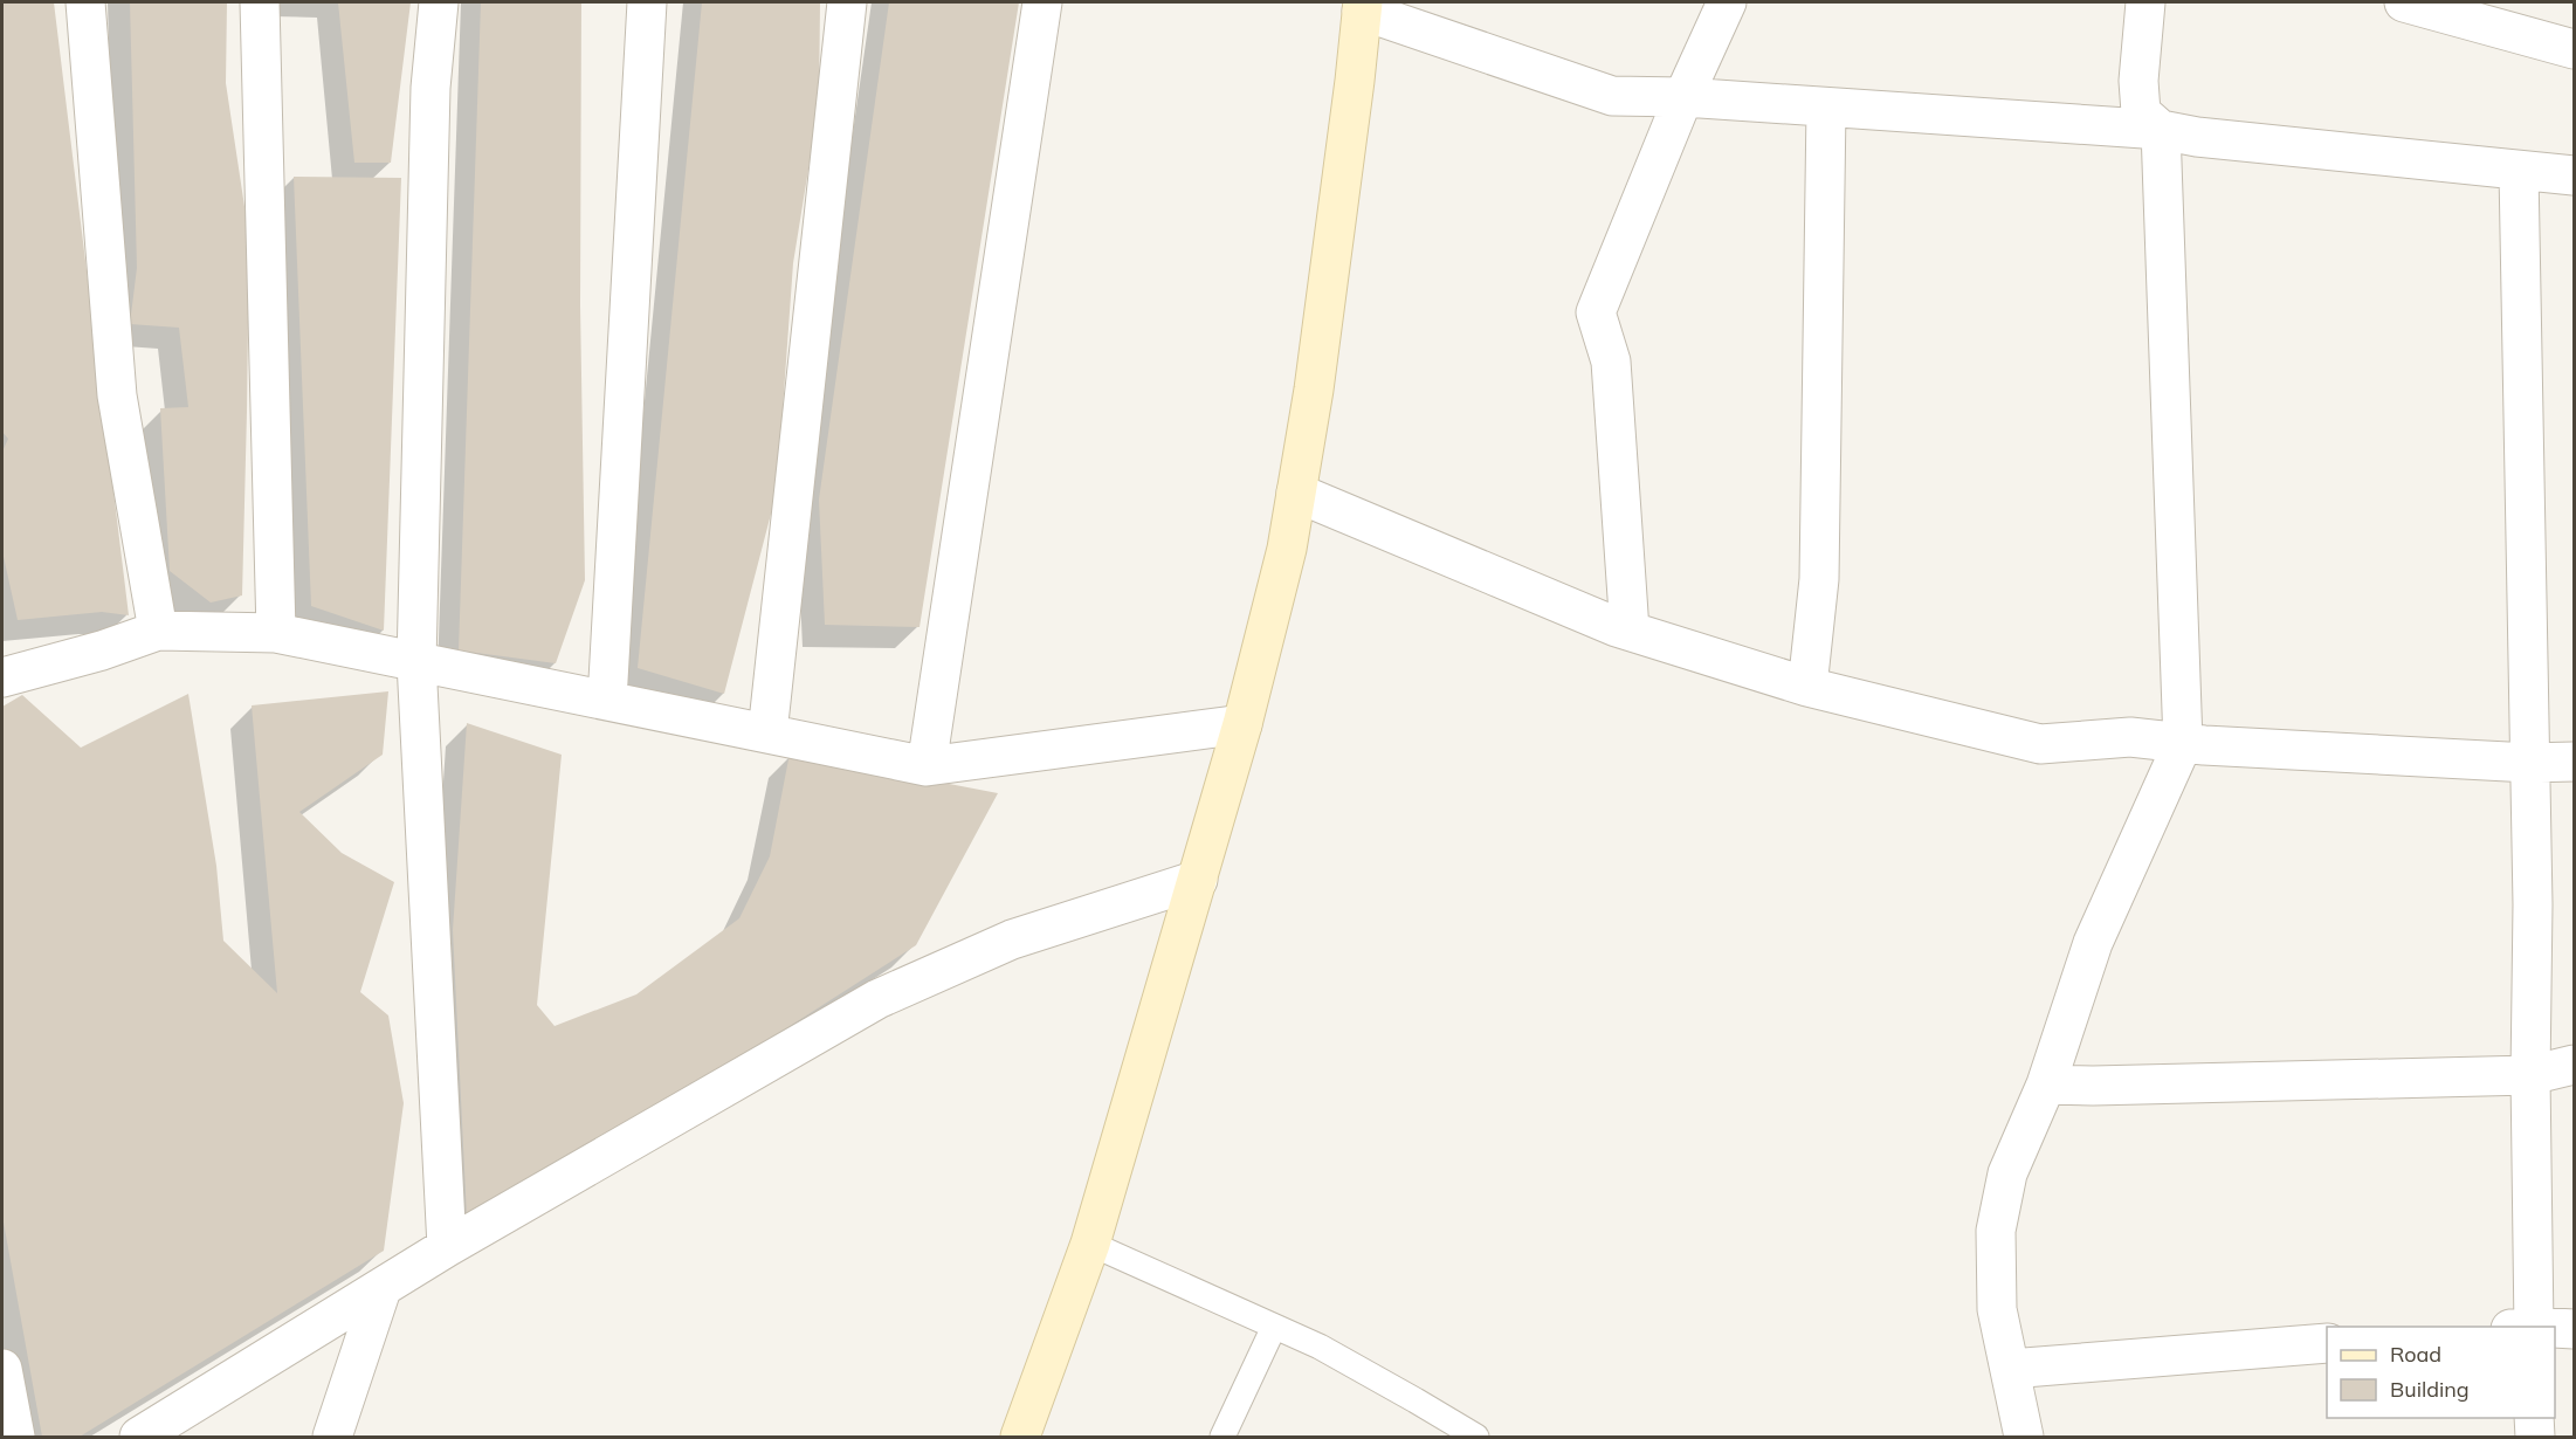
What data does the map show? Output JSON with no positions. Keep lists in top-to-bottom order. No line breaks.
{"legend":["Road","Building"]}
